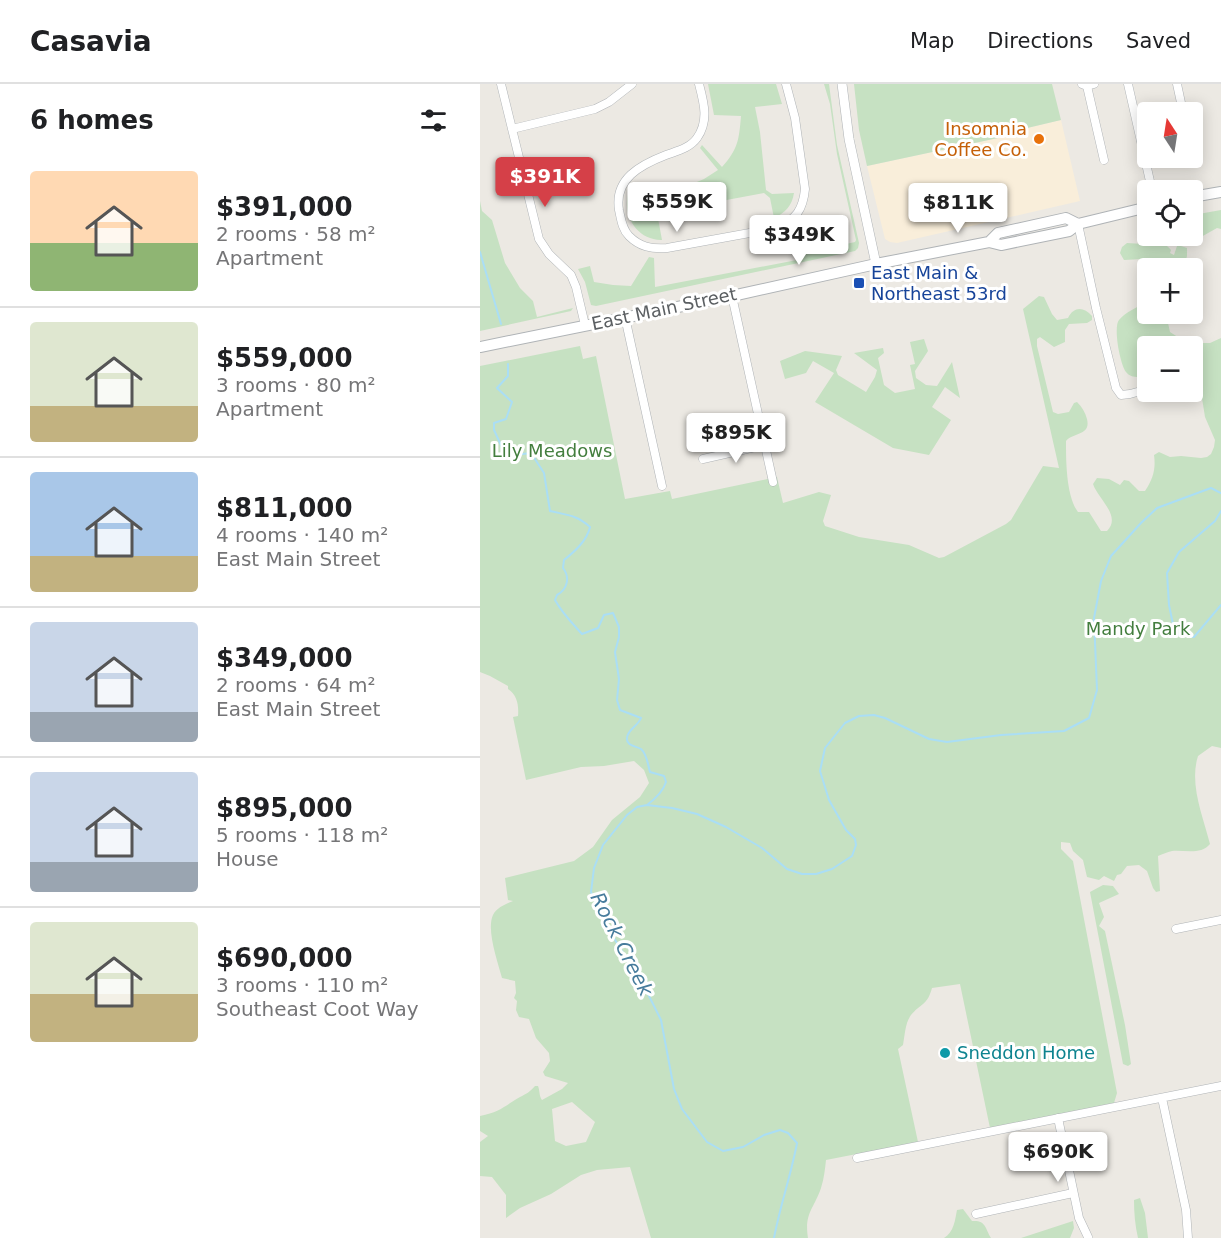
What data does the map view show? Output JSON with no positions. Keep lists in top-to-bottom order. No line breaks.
{"streets":{"main road":["East Main Street"]},"water":["Rock Creek"],"parks":["Lily Meadows","Mandy Park"],"places":{"other":["Insomnia Coffee Co.","Sneddon Home"],"transit":["East Main & Northeast 53rd"]},"north":"top","page":{"header":"Casavia","nav":["Map","Directions","Saved"],"heading":"6 homes","map_buttons":["+","−"],"list":[{"name":"$391,000","note":"2 rooms · 58 m² · Apartment"},{"name":"$559,000","note":"3 rooms · 80 m² · Apartment"},{"name":"$811,000","note":"4 rooms · 140 m² · East Main Street"},{"name":"$349,000","note":"2 rooms · 64 m² · East Main Street"},{"name":"$895,000","note":"5 rooms · 118 m² · House"},{"name":"$690,000","note":"3 rooms · 110 m² · Southeast Coot Way"}],"price":["$391K","$559K","$811K","$349K","$895K","$690K"]}}
